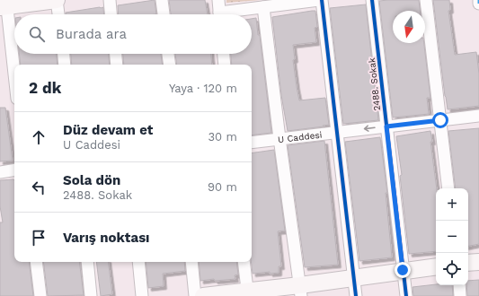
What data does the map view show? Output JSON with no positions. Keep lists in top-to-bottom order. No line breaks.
{"streets":{"street":["2488. Sokak","U Caddesi"]},"crossings":[["2488. Sokak","U Caddesi"]],"north":"bottom","page":{"search":"Burada ara","heading":["2 dk","Yaya · 120 m"],"list":[["Düz devam et","U Caddesi","30 m"],["Sola dön","2488. Sokak","90 m"],"Varış noktası"],"map_buttons":["+","−"]}}
